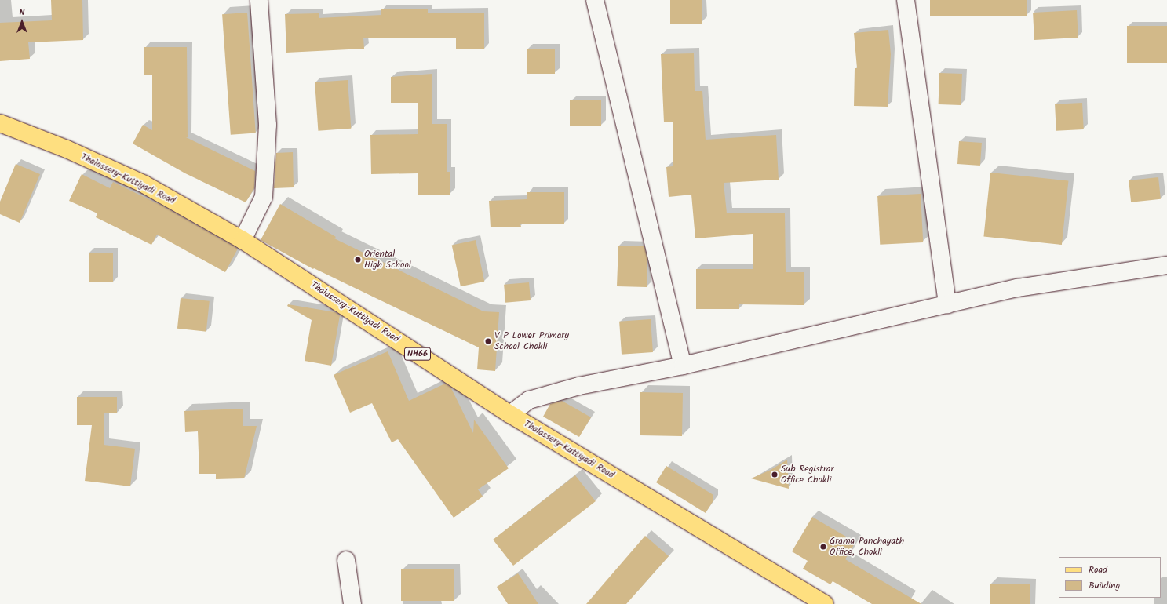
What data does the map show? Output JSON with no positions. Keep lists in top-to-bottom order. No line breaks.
{"streets":{"main road":["Thalassery-Kuttiyadi Road","NH66"]},"places":["Oriental High School","V P Lower Primary School Chokli","Sub Registrar Office Chokli","Grama Panchayath Office, Chokli"],"legend":["Road","Building"],"north":"top"}
